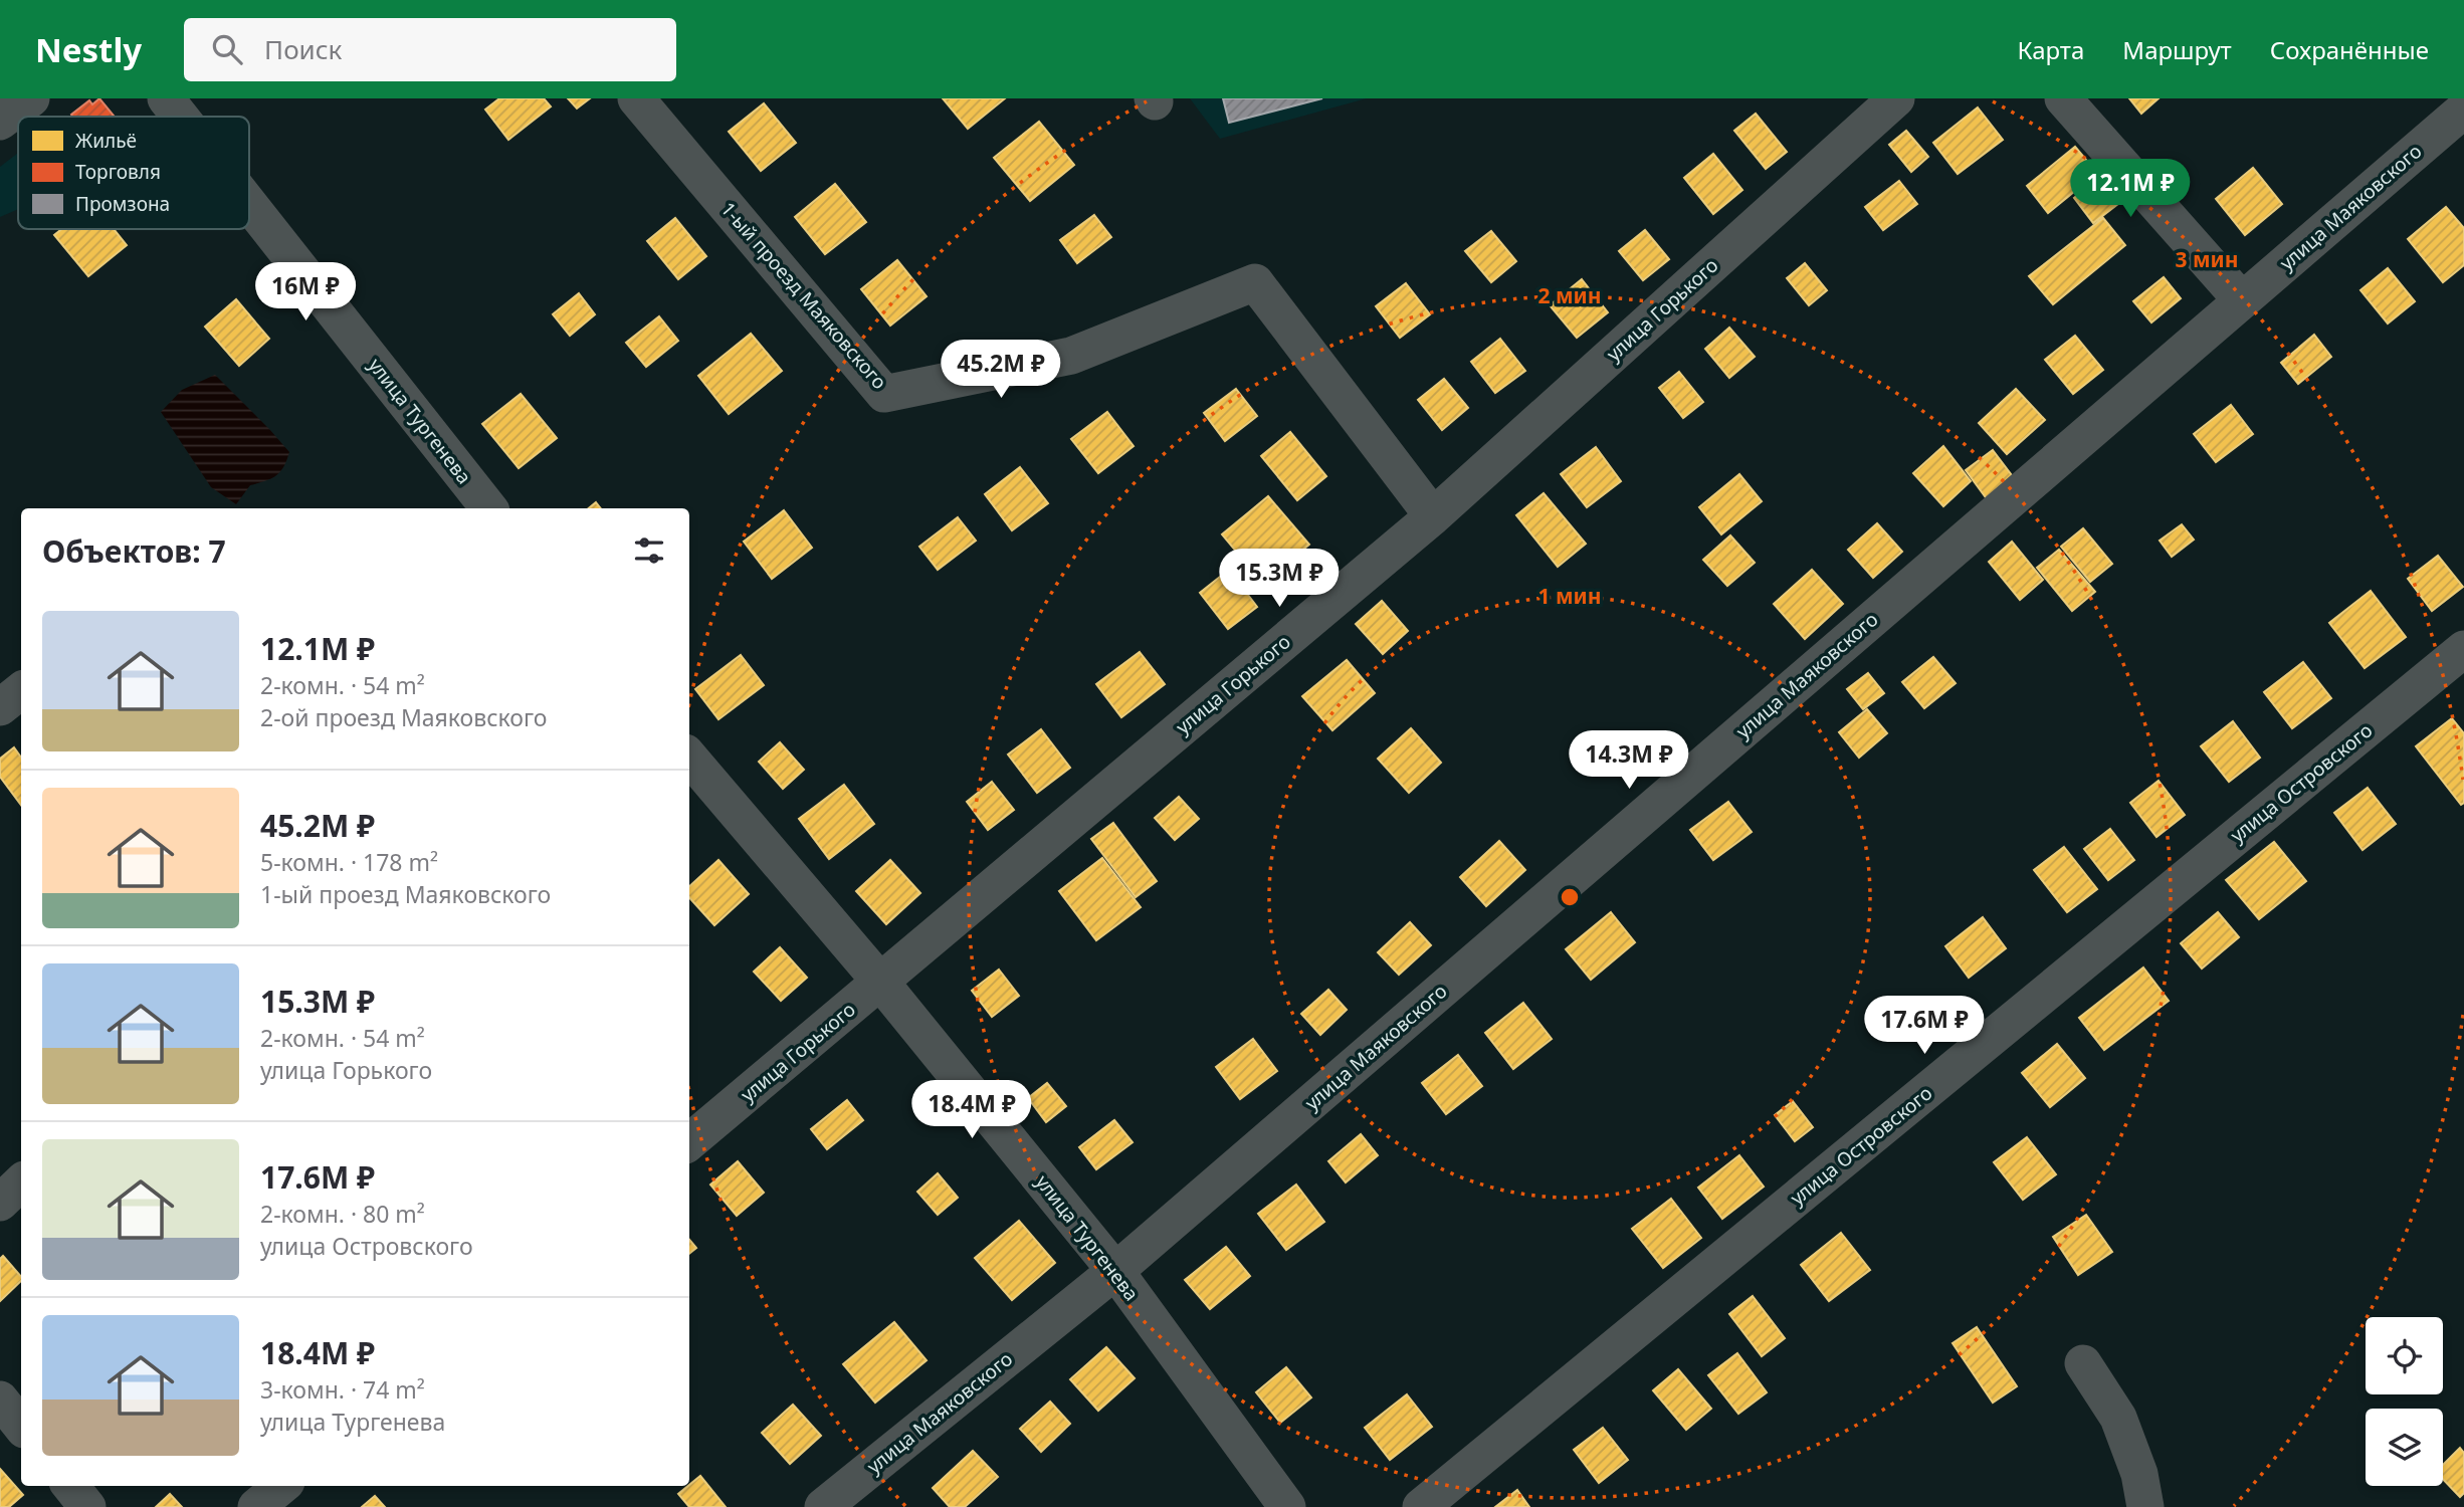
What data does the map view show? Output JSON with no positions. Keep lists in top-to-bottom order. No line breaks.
{"streets":{"street":["улица Маяковского","1-ый проезд Маяковского","улица Горького","улица Тургенева","улица Островского"]},"crossings":[["улица Маяковского","улица Тургенева"],["1-ый проезд Маяковского","улица Горького"],["улица Горького","улица Тургенева"]],"legend":["Жильё","Торговля","Промзона"],"page":{"header":"Nestly","search":"Поиск","nav":["Карта","Маршрут","Сохранённые"],"price":["12.1M ₽","16M ₽","45.2M ₽","15.3M ₽","14.3M ₽","17.6M ₽","18.4M ₽"],"heading":"Объектов: 7","list":[{"name":"12.1M ₽","note":"2-комн. · 54 m² · 2-ой проезд Маяковского"},{"name":"45.2M ₽","note":"5-комн. · 178 m² · 1-ый проезд Маяковского"},{"name":"15.3M ₽","note":"2-комн. · 54 m² · улица Горького"},{"name":"17.6M ₽","note":"2-комн. · 80 m² · улица Островского"},{"name":"18.4M ₽","note":"3-комн. · 74 m² · улица Тургенева"}]},"rings":["3 мин","2 мин","1 мин"]}
